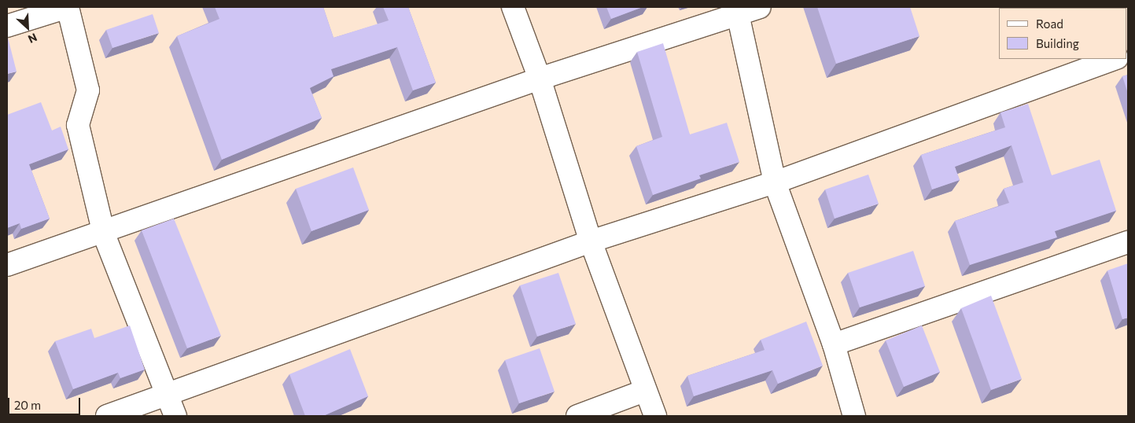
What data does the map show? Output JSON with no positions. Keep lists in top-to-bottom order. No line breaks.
{"legend":["Road","Building"],"scale_bar":"20 m","north":"bottom right"}
